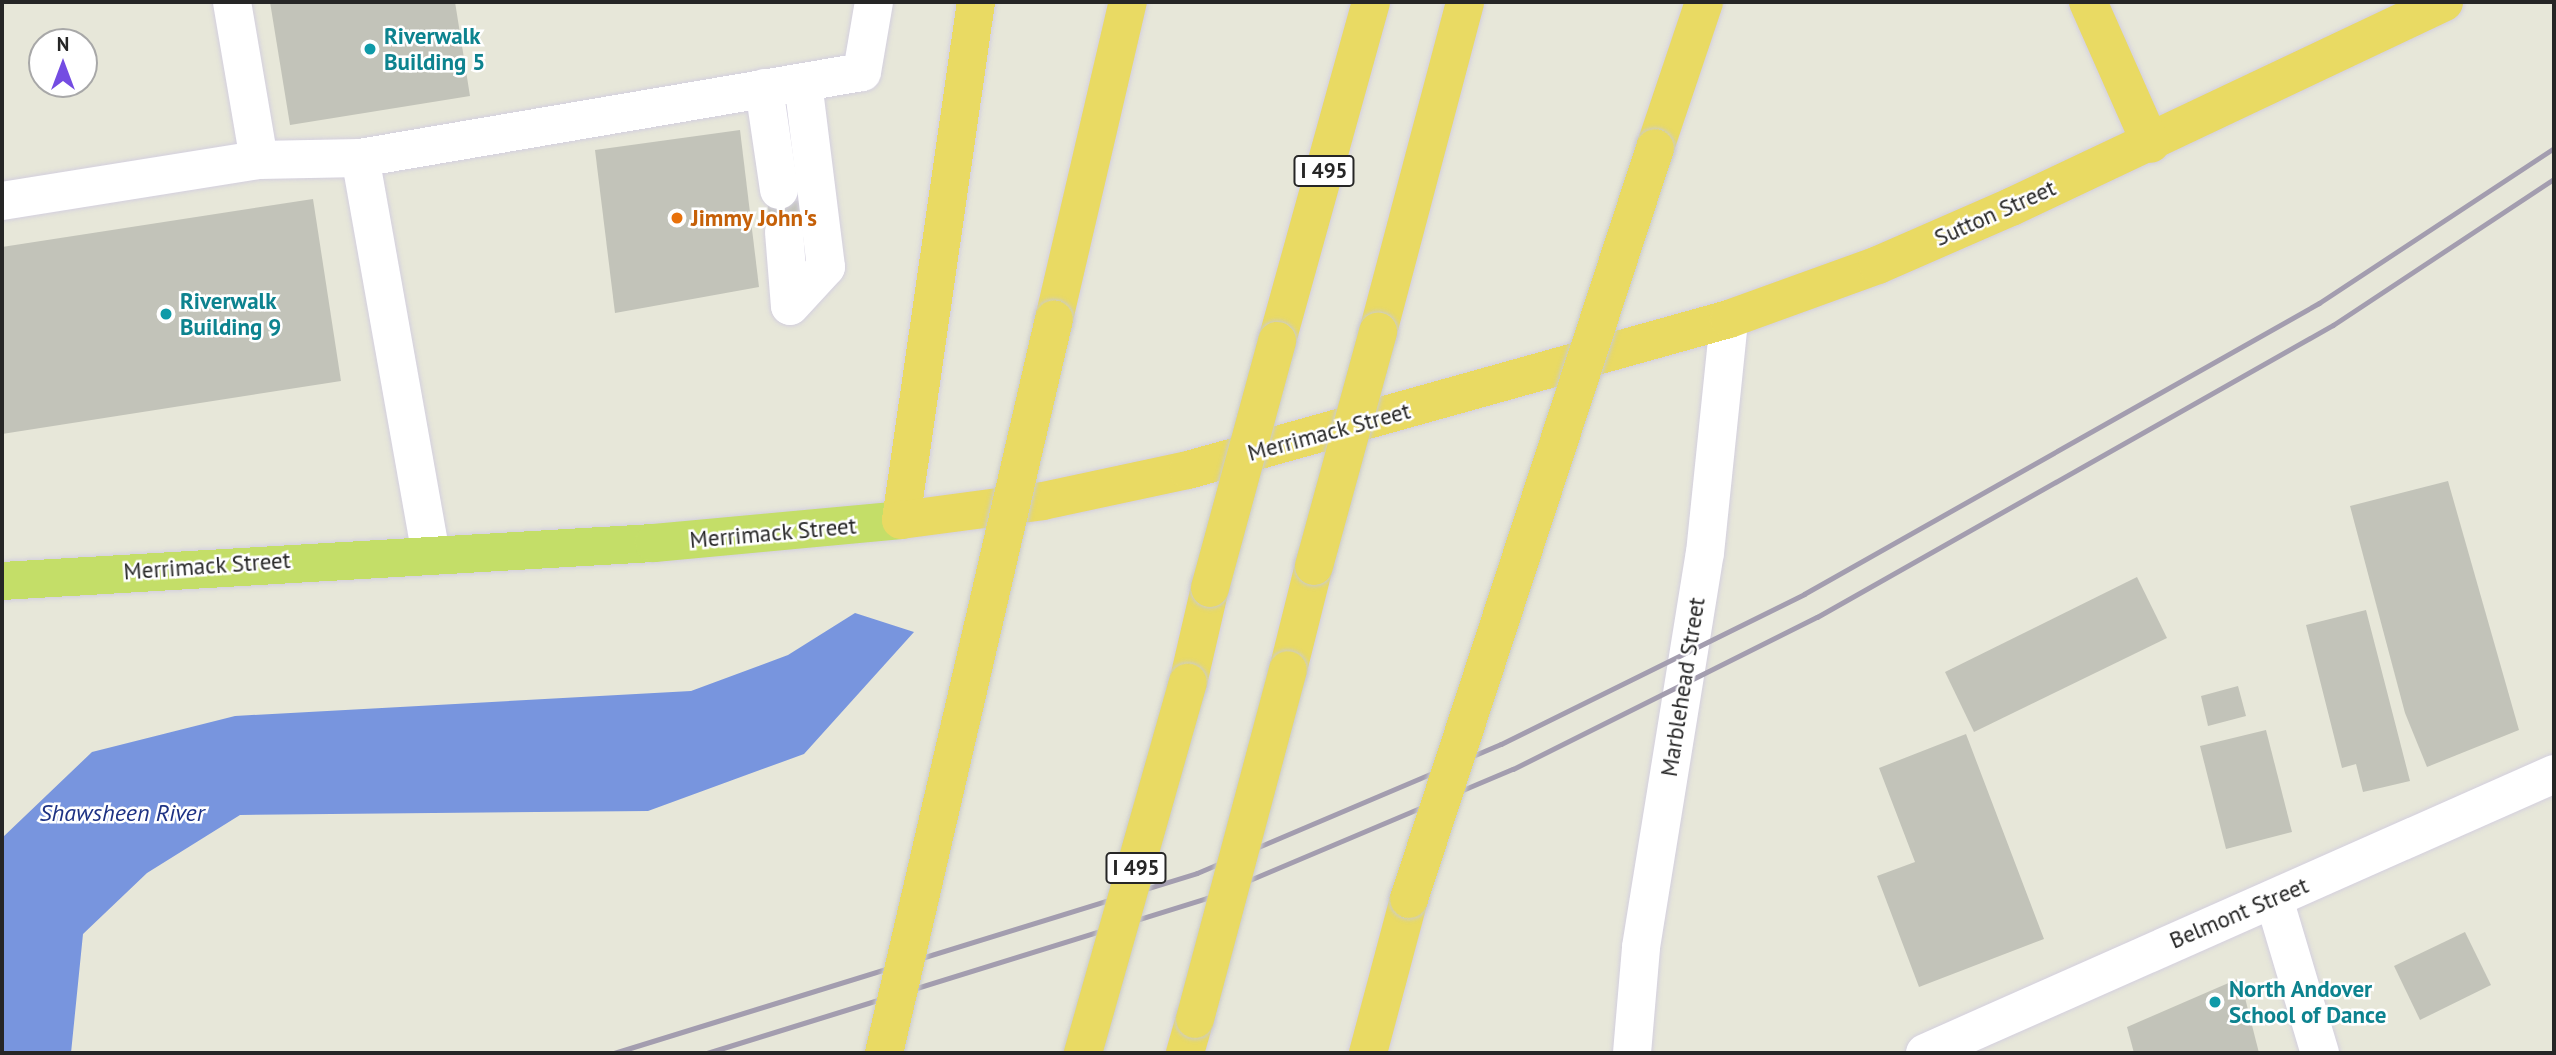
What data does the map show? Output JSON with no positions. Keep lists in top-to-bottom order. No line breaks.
{"streets":{"highway":["I 495","Sutton Street","Merrimack Street"],"street":["Marblehead Street","Belmont Street"]},"crossings":[["Sutton Street","Merrimack Street"],["Sutton Street","Marblehead Street"]],"water":["Shawsheen River"],"places":["Riverwalk Building 5","Jimmy John's","Riverwalk Building 9","North Andover School of Dance"],"north":"top"}
